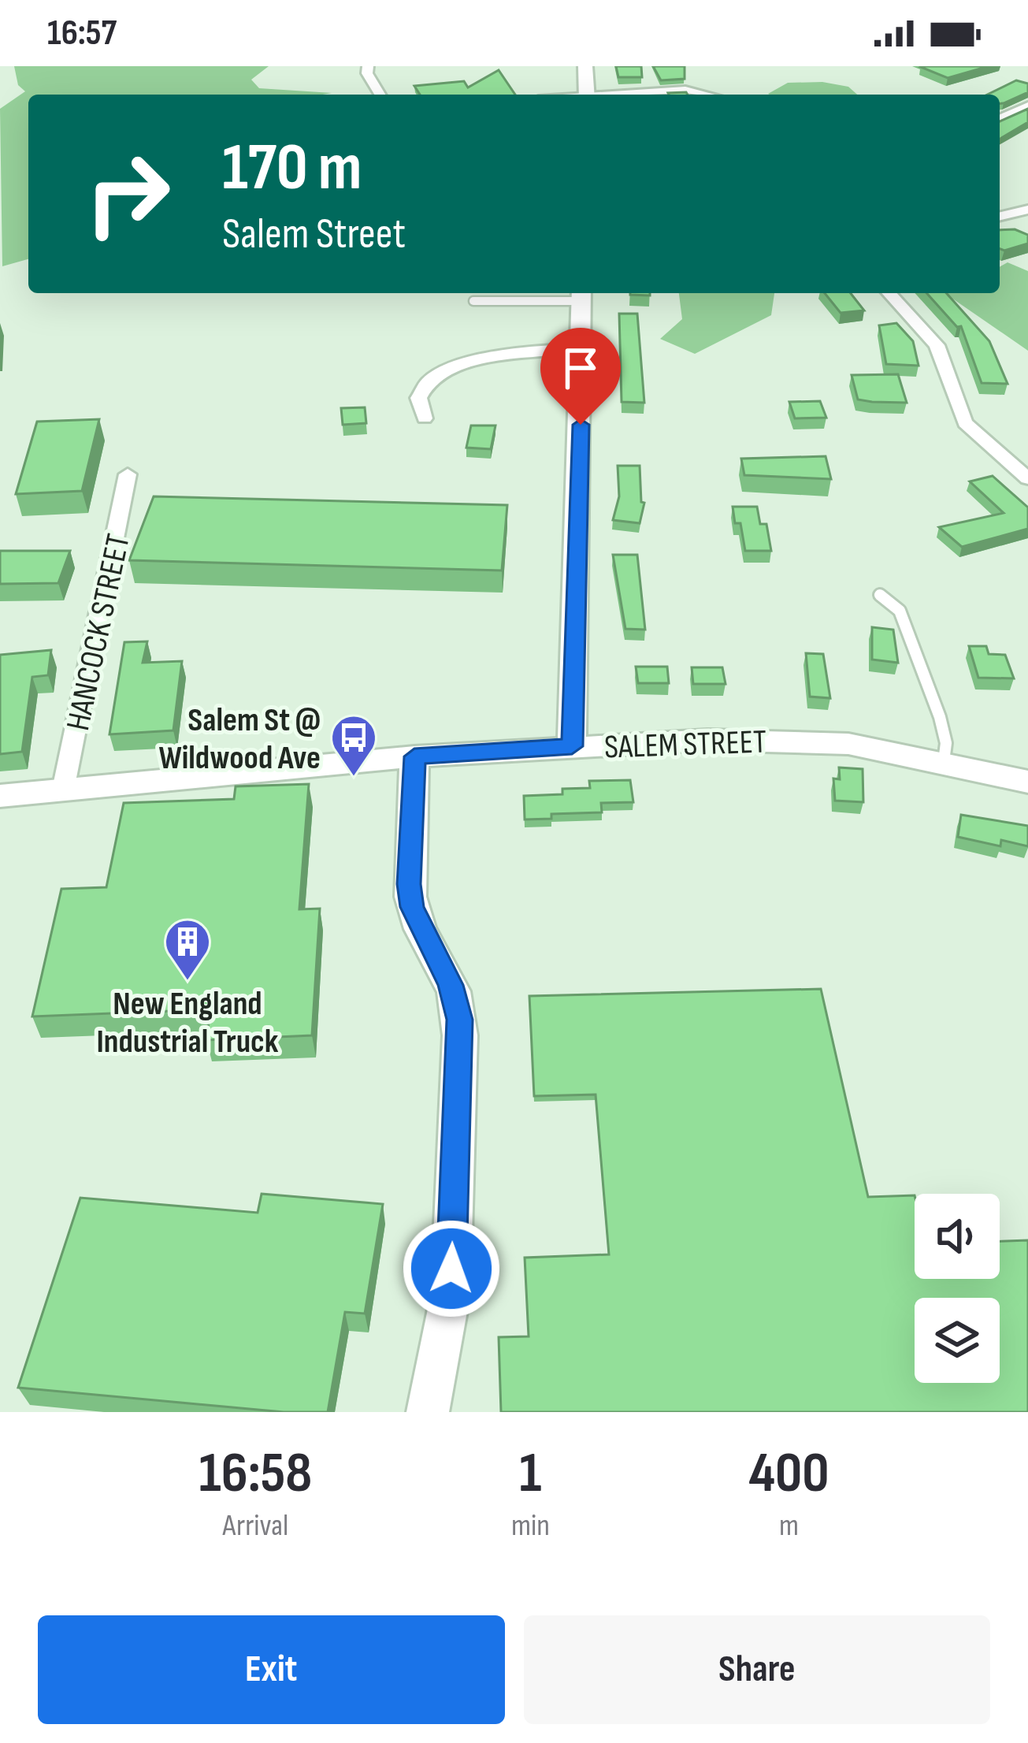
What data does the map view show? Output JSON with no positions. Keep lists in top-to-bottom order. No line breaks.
{"streets":{"street":["HANCOCK STREET","SALEM STREET"]},"crossings":[["HANCOCK STREET","SALEM STREET"]],"places":{"bus stop":["Salem St @ Wildwood Ave"],"building":["New England Industrial Truck"]},"page":{"status":"16:57","turn":["170 m","Salem Street"],"eta":["16:58","Arrival","1","min","400","m"],"buttons":["Exit","Share"]}}
